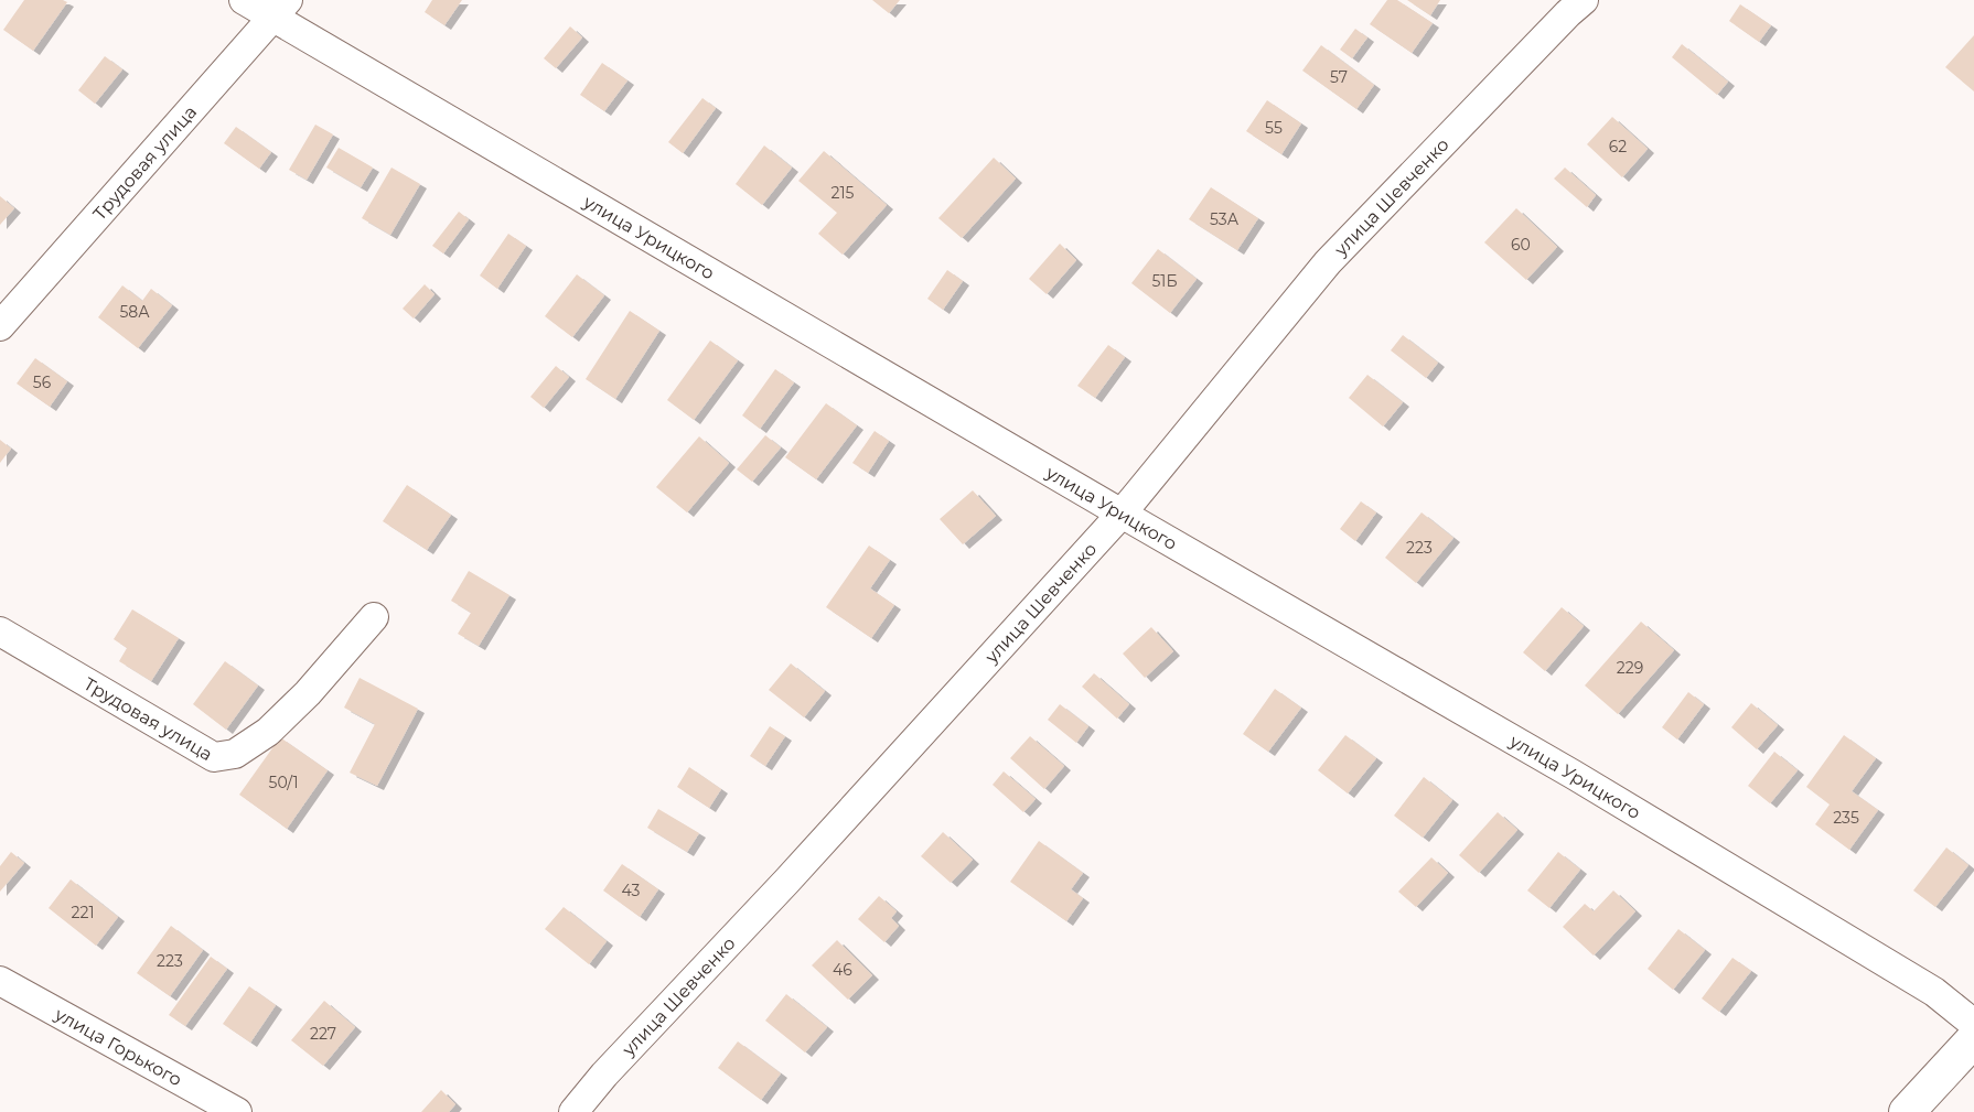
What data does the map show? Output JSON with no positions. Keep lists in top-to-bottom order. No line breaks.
{"streets":{"street":["Трудовая улица","улица Шевченко","улица Урицкого","улица Горького"]},"crossings":[["Трудовая улица","улица Урицкого"],["улица Шевченко","улица Урицкого"]],"house_numbers":["57","55","62","215","53А","60","51Б","58А","56","223","229","50/1","235","43","221","223","46","227"]}
